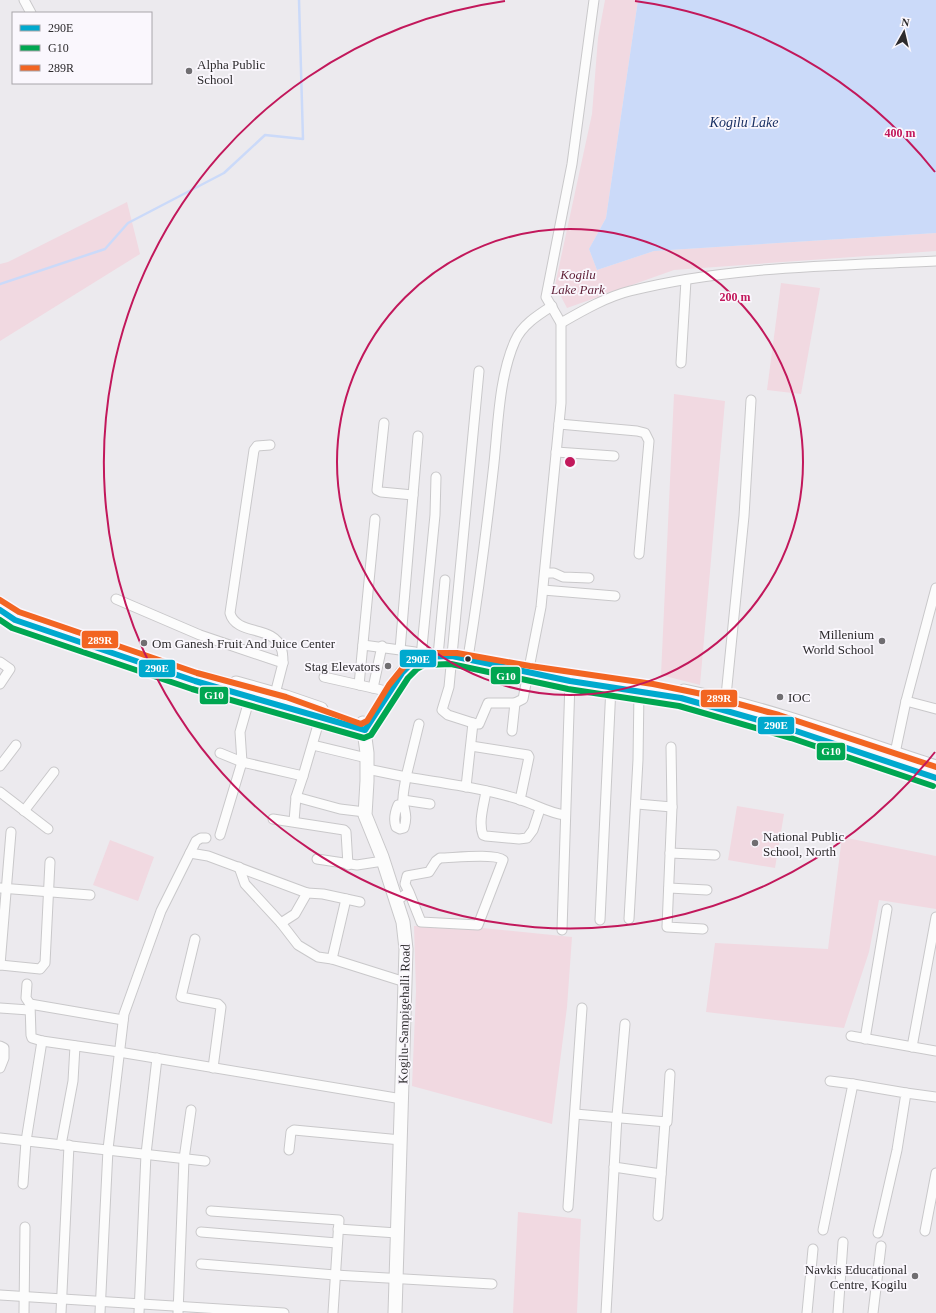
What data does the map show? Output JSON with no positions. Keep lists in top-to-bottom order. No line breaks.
{"streets":{"main road":["Kogilu-Sampigehalli Road"]},"water":["Kogilu Lake"],"parks":["Kogilu Lake Park"],"places":["Alpha Public School","Millenium World School","Om Ganesh Fruit And Juice Center","Stag Elevators","IOC","National Public School, North","Navkis Educational Centre, Kogilu"],"lines":["transit line 289R","transit line 290E","transit line G10"],"legend":["290E","G10","289R"],"north":"top","rings":["400 m","200 m"]}
